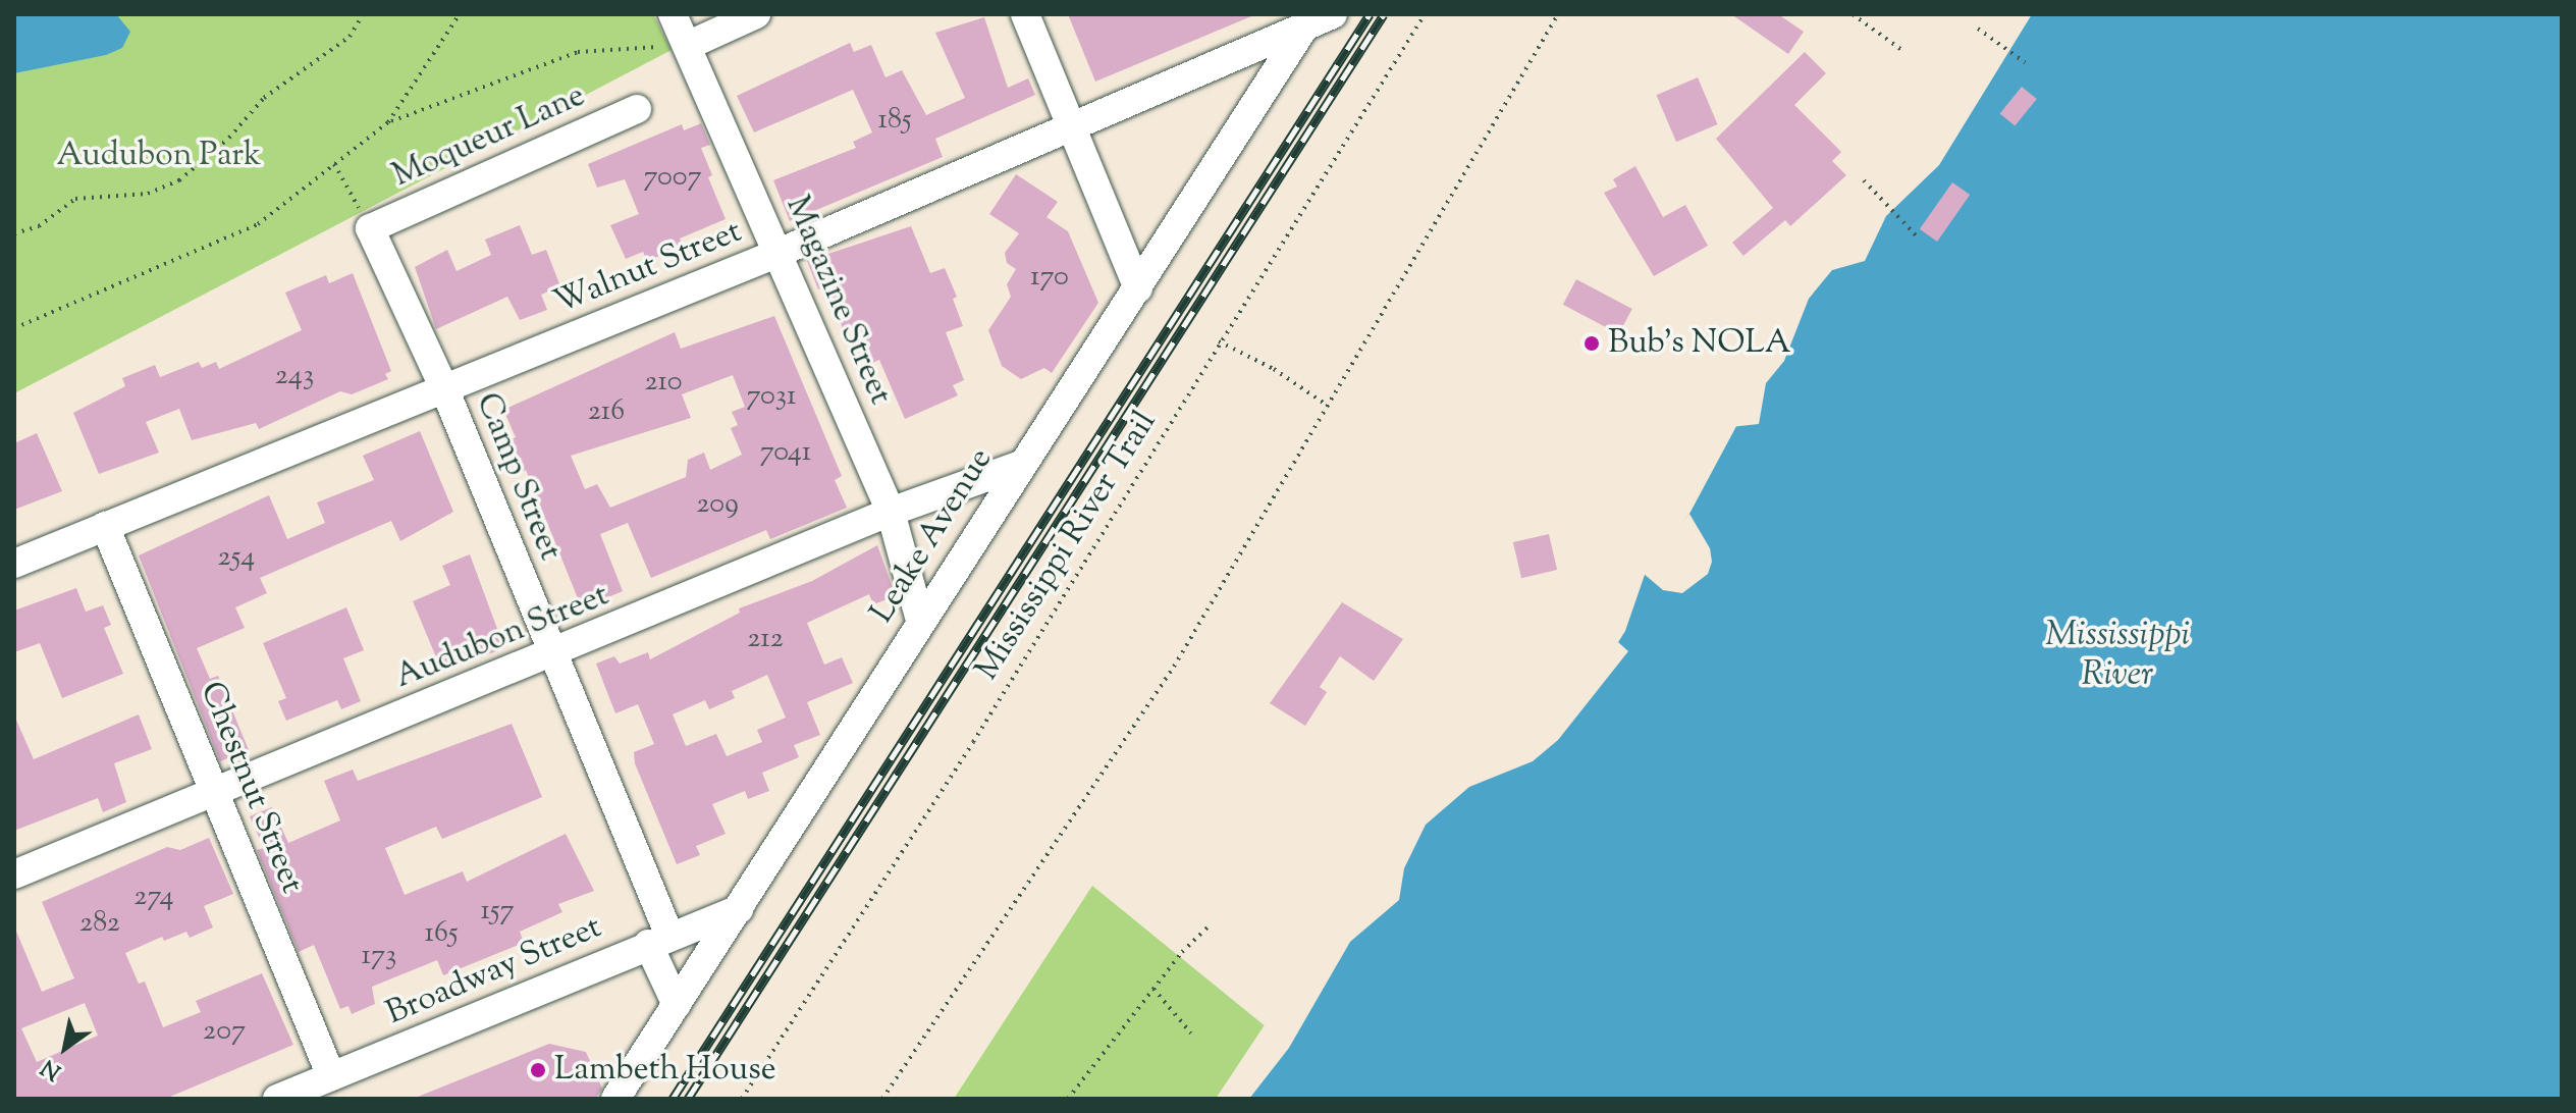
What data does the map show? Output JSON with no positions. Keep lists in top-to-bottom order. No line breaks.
{"streets":{"street":["Moqueur Lane","Walnut Street","Magazine Street","Camp Street","Leake Avenue","Audubon Street","Chestnut Street","Broadway Street"],"path":["Mississippi River Trail"]},"crossings":[["Moqueur Lane","Camp Street"],["Walnut Street","Magazine Street"],["Walnut Street","Camp Street"],["Walnut Street","Leake Avenue"],["Walnut Street","Chestnut Street"],["Magazine Street","Leake Avenue"],["Magazine Street","Audubon Street"],["Camp Street","Leake Avenue"],["Camp Street","Audubon Street"],["Camp Street","Broadway Street"],["Leake Avenue","Audubon Street"],["Leake Avenue","Broadway Street"],["Audubon Street","Chestnut Street"],["Chestnut Street","Broadway Street"]],"water":["Mississippi River"],"parks":["Audubon Park"],"places":["Bub's NOLA","Lambeth House"],"house_numbers":["185","7007","170","243","210","7031","216","7041","209","254","212","274","157","282","165","173","207"],"north":"bottom left"}
